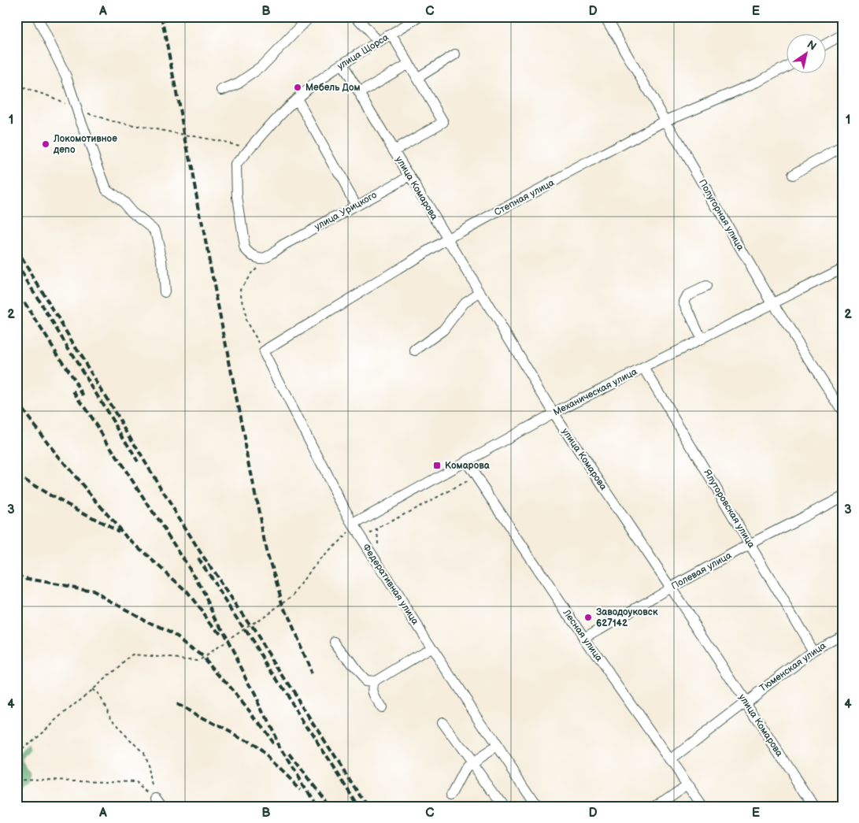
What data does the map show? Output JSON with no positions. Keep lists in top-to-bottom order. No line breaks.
{"streets":{"street":["улица Щорса","улица Комарова","Степная улица","улица Урицкого","Полугорная улица","Механическая улица","Ялуторовская улица","Полевая улица","Федеративная улица","Лесная улица","Тюменская улица"]},"crossings":[["улица Щорса","улица Комарова"],["улица Щорса","улица Урицкого"],["улица Комарова","Степная улица"],["улица Комарова","улица Урицкого"],["улица Комарова","Механическая улица"],["улица Комарова","Полевая улица"],["улица Комарова","Тюменская улица"],["Степная улица","Полугорная улица"],["Степная улица","Федеративная улица"],["Полугорная улица","Механическая улица"],["Механическая улица","Ялуторовская улица"],["Механическая улица","Федеративная улица"],["Механическая улица","Лесная улица"],["Ялуторовская улица","Полевая улица"],["Ялуторовская улица","Тюменская улица"],["Полевая улица","Лесная улица"],["Лесная улица","Тюменская улица"]],"places":{"other":["Мебель Дом","Локомотивное депо","Заводоуковск 627142"],"transit":["Комарова"]},"north":"top right","grid":{"columns":["A","B","C","D","E"],"rows":["1","2","3","4"]}}
